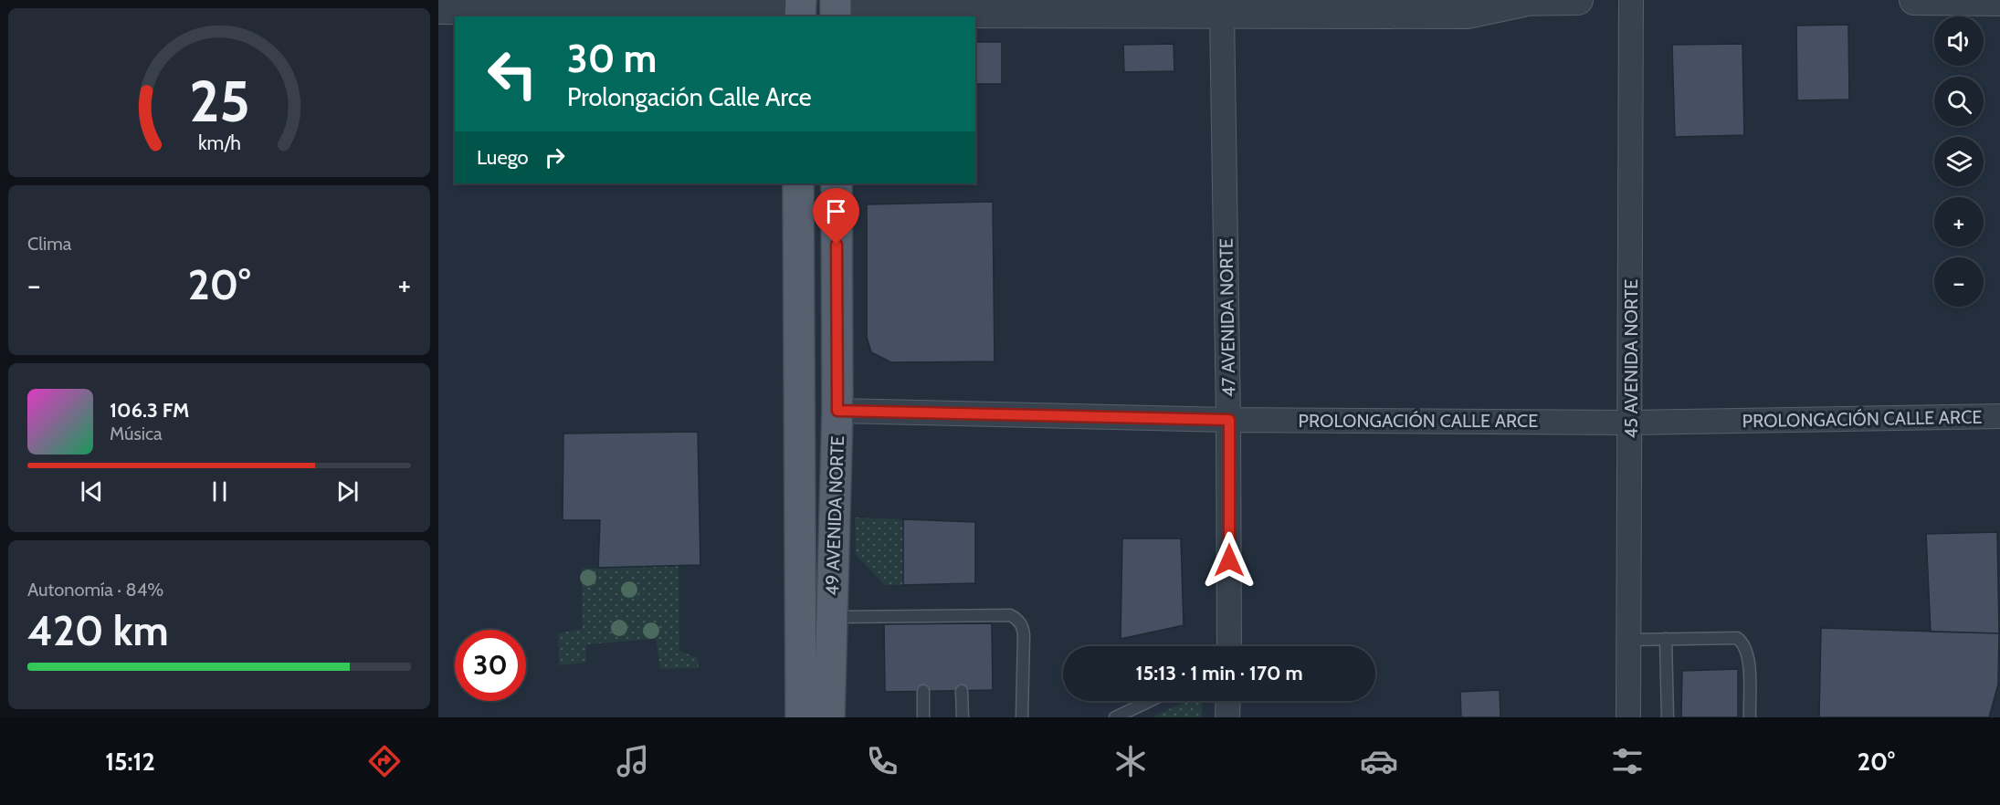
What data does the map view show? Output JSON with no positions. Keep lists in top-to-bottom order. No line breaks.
{"streets":{"main road":["49 AVENIDA NORTE"],"street":["47 AVENIDA NORTE","45 AVENIDA NORTE","PROLONGACIÓN CALLE ARCE"]},"crossings":[["47 AVENIDA NORTE","PROLONGACIÓN CALLE ARCE"],["45 AVENIDA NORTE","PROLONGACIÓN CALLE ARCE"],["PROLONGACIÓN CALLE ARCE","49 AVENIDA NORTE"]],"page":{"map_buttons":["+","−"],"turn":["30 m","Prolongación Calle Arce"],"then":"Luego","tile":["Clima",["Autonomía · 84%","420 km"]],"heat":["−","20°","+"],"song":["106.3 FM","Música"],"limit":"30","trip":"15:13 · 1 min · 170 m","tabs":["15:12","20°"],"gauge":["25","km/h"]}}
